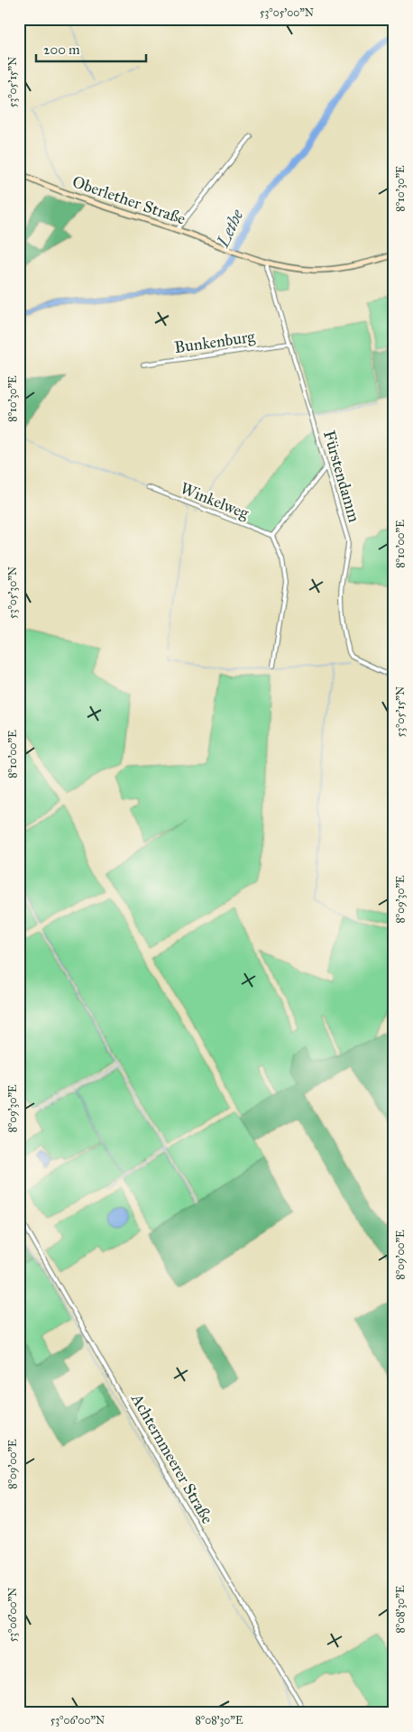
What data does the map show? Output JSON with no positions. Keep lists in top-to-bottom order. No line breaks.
{"streets":{"street":["Oberlether Straße","Bunkenburg","Fürstendamm","Winkelweg","Achternmeerer Straße"]},"crossings":[["Oberlether Straße","Fürstendamm"],["Bunkenburg","Fürstendamm"]],"water":["Lethe"],"scale_bar":"200 m","coordinates":["53°05'00\"N","53°05'15\"N","8°10'30\"E","8°10'00\"E","53°05'30\"N","8°09'30\"E","8°09'00\"E","8°08'30\"E","53°06'00\"N"]}
